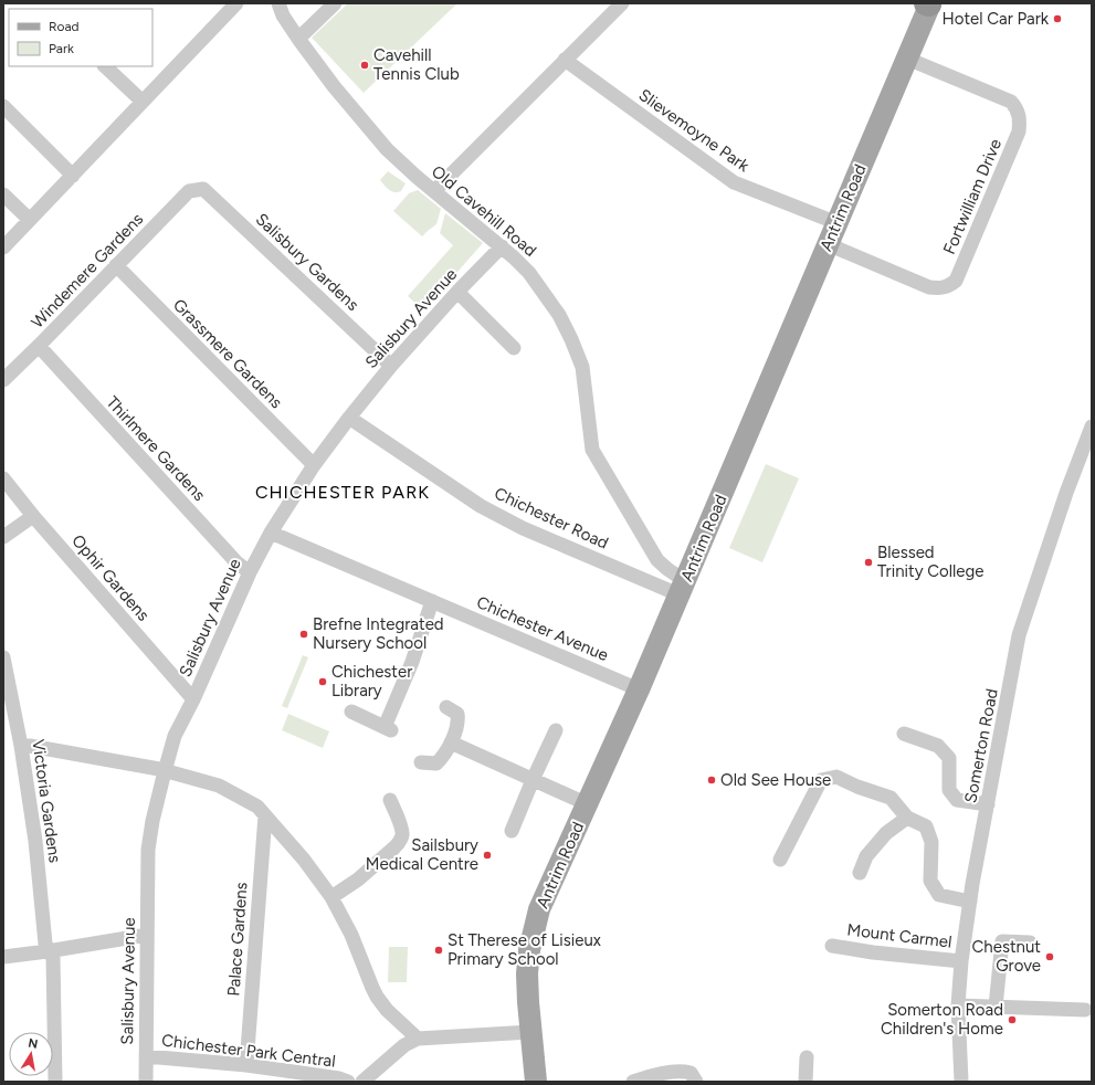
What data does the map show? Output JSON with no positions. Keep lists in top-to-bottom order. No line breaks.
{"streets":{"main road":["Antrim Road"],"street":["Slievemoyne Park","Fortwilliam Drive","Old Cavehill Road","Salisbury Gardens","Windemere Gardens","Salisbury Avenue","Grassmere Gardens","Thirlmere Gardens","Chichester Road","Ophir Gardens","Chichester Avenue","Somerton Road","Victoria Gardens","Mount Carmel","Palace Gardens","Chichester Park Central"]},"crossings":[["Slievemoyne Park","Antrim Road"],["Fortwilliam Drive","Antrim Road"],["Antrim Road","Old Cavehill Road"],["Antrim Road","Chichester Road"],["Antrim Road","Chichester Avenue"],["Old Cavehill Road","Salisbury Avenue"],["Old Cavehill Road","Chichester Road"],["Salisbury Gardens","Windemere Gardens"],["Salisbury Gardens","Salisbury Avenue"],["Windemere Gardens","Grassmere Gardens"],["Windemere Gardens","Thirlmere Gardens"],["Salisbury Avenue","Grassmere Gardens"],["Salisbury Avenue","Thirlmere Gardens"],["Salisbury Avenue","Chichester Road"],["Salisbury Avenue","Ophir Gardens"],["Salisbury Avenue","Chichester Avenue"],["Salisbury Avenue","Chichester Park Central"],["Somerton Road","Mount Carmel"],["Palace Gardens","Chichester Park Central"]],"districts":["CHICHESTER PARK"],"places":["Hotel Car Park","Cavehill Tennis Club","Blessed Trinity College","Brefne Integrated Nursery School","Chichester Library","Old See House","Sailsbury Medical Centre","St Therese of Lisieux Primary School","Chestnut Grove","Somerton Road Children's Home"],"legend":["Road","Park"],"north":"top"}
